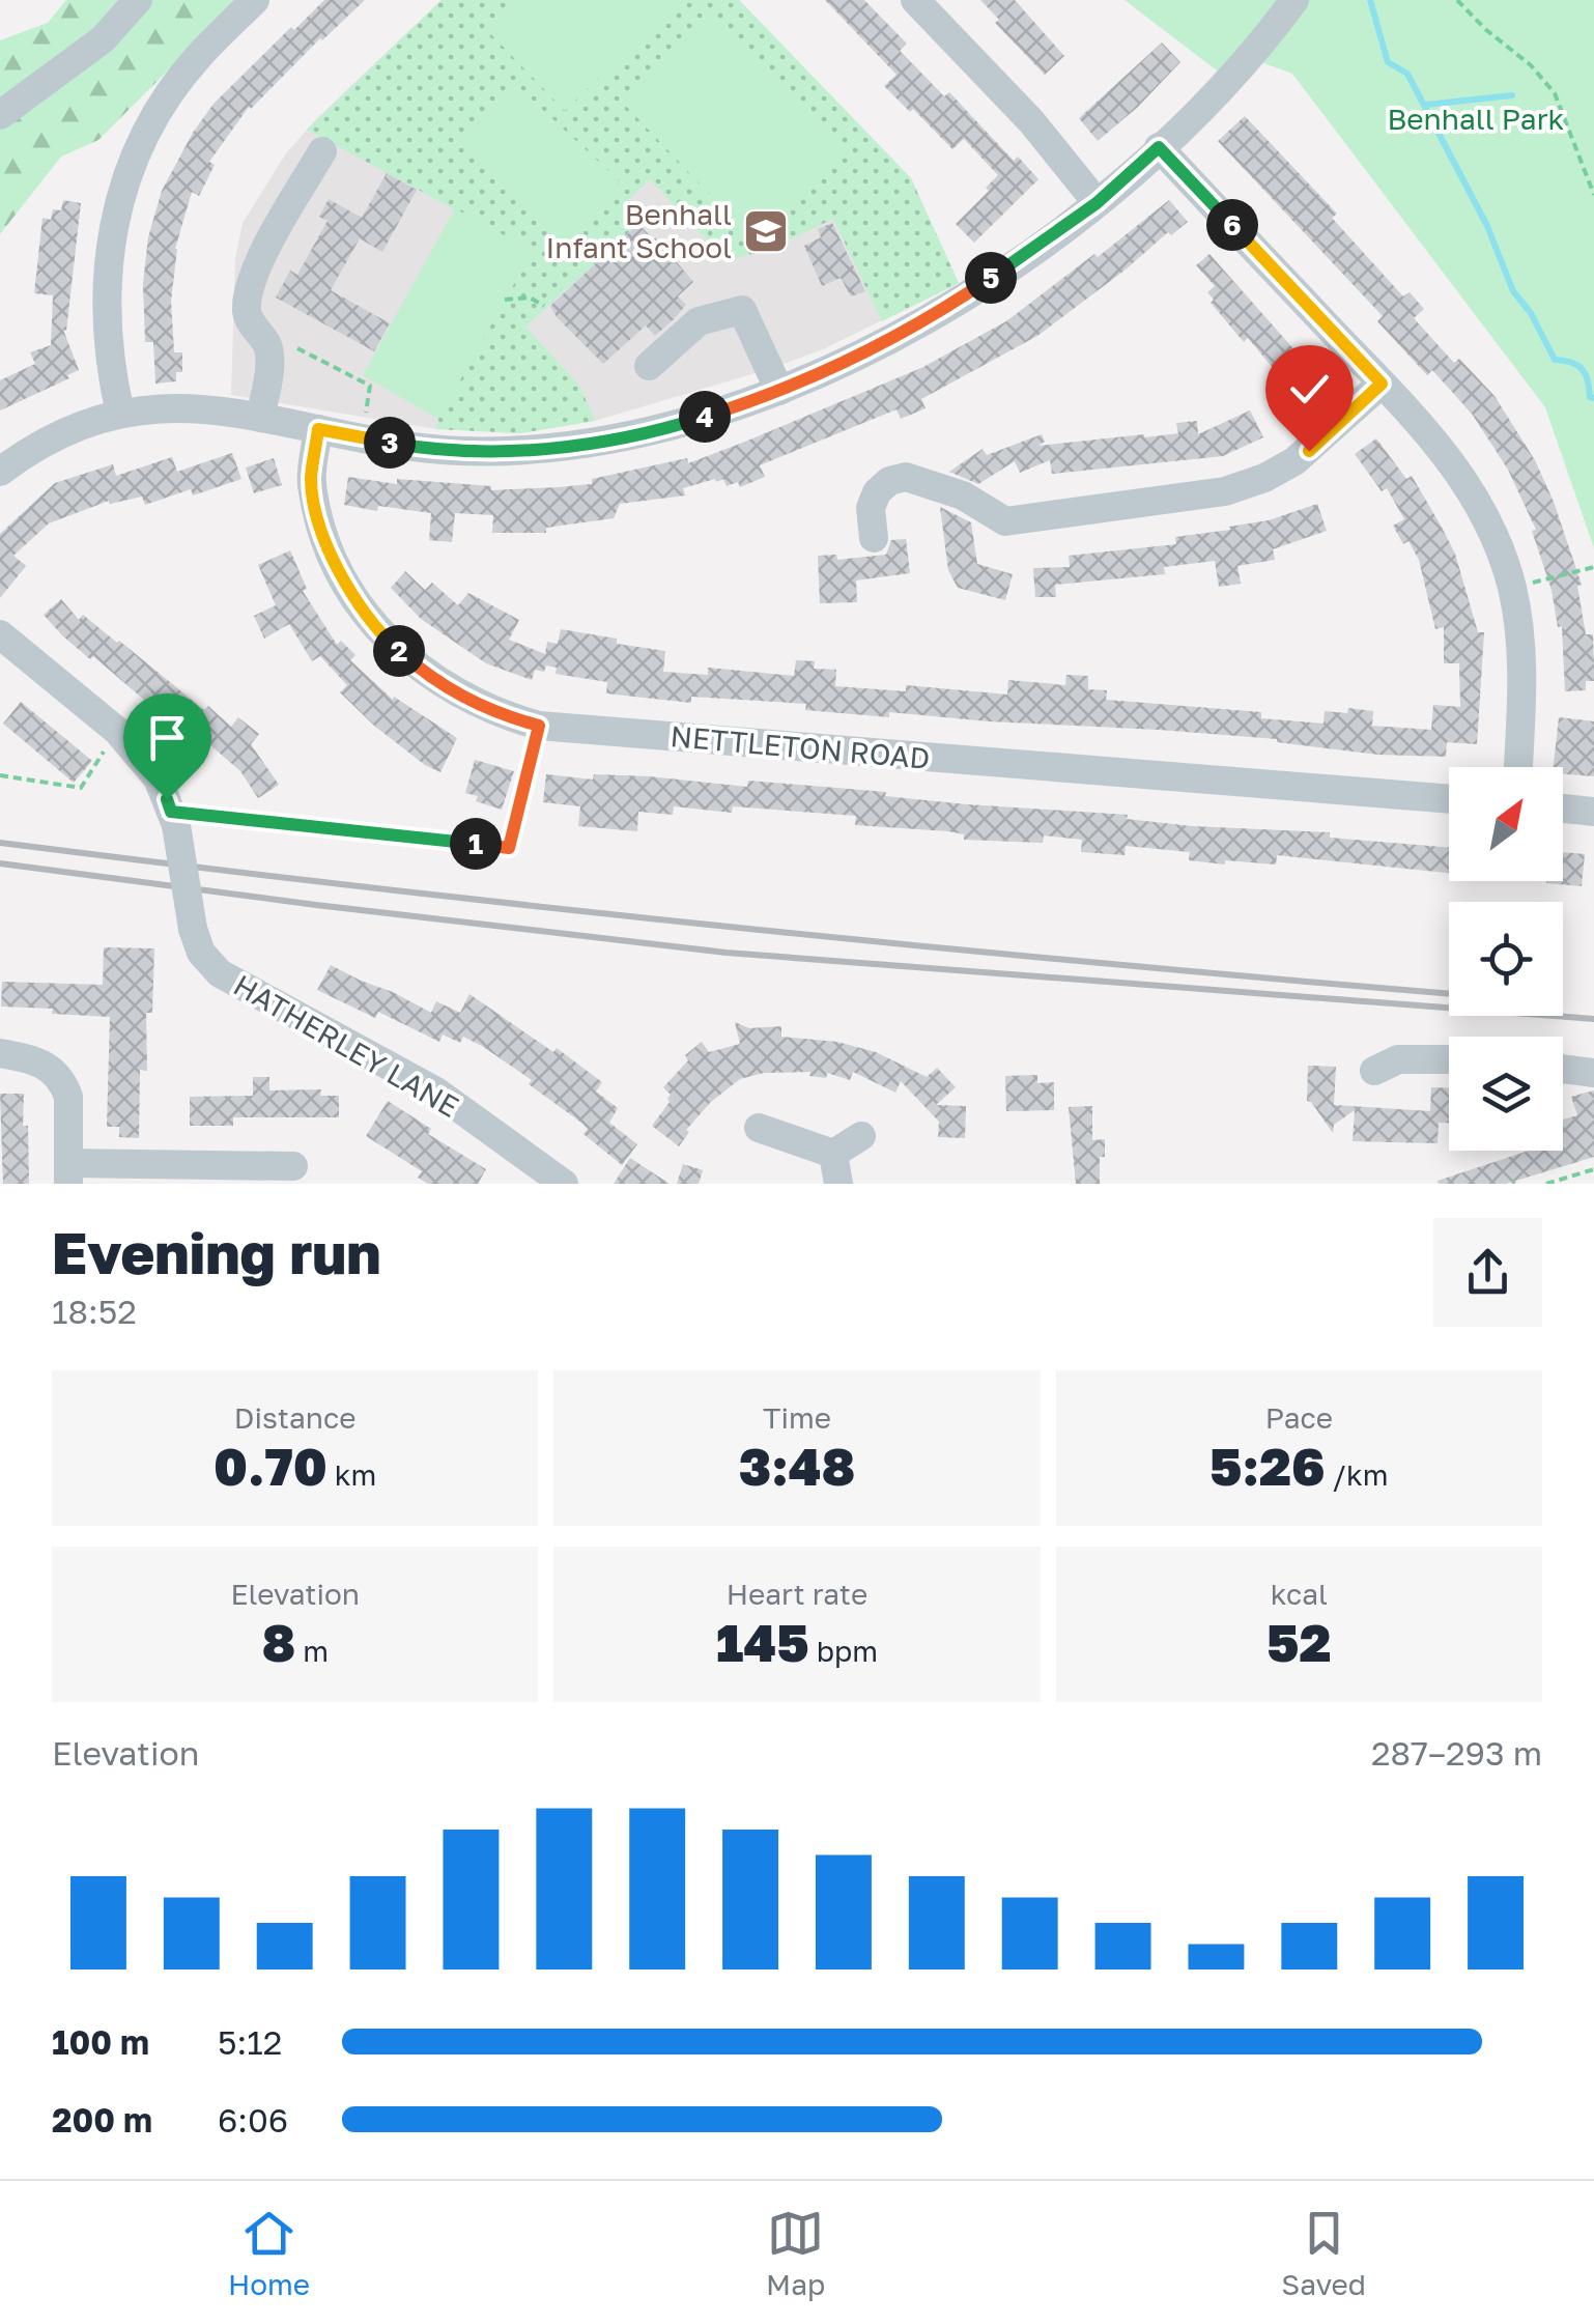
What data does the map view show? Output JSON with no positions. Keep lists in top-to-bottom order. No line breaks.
{"streets":{"street":["NETTLETON ROAD","HATHERLEY LANE"]},"parks":["Benhall Park"],"places":{"school or university":["Benhall Infant School"]},"north":"top right","page":{"pins":["6","5","4","3","2","1"],"heading":["Evening run","18:52"],"stats":[["Distance","0.70 km"],["Time","3:48"],["Pace","5:26 /km"],["Elevation","8 m"],["Heart rate","145 bpm"],["kcal","52"]],"chart":["Elevation","287–293 m"],"list":[{"name":"100 m","note":"5:12"},{"name":"200 m","note":"6:06"}],"tabs":["Home","Map","Saved"]}}
